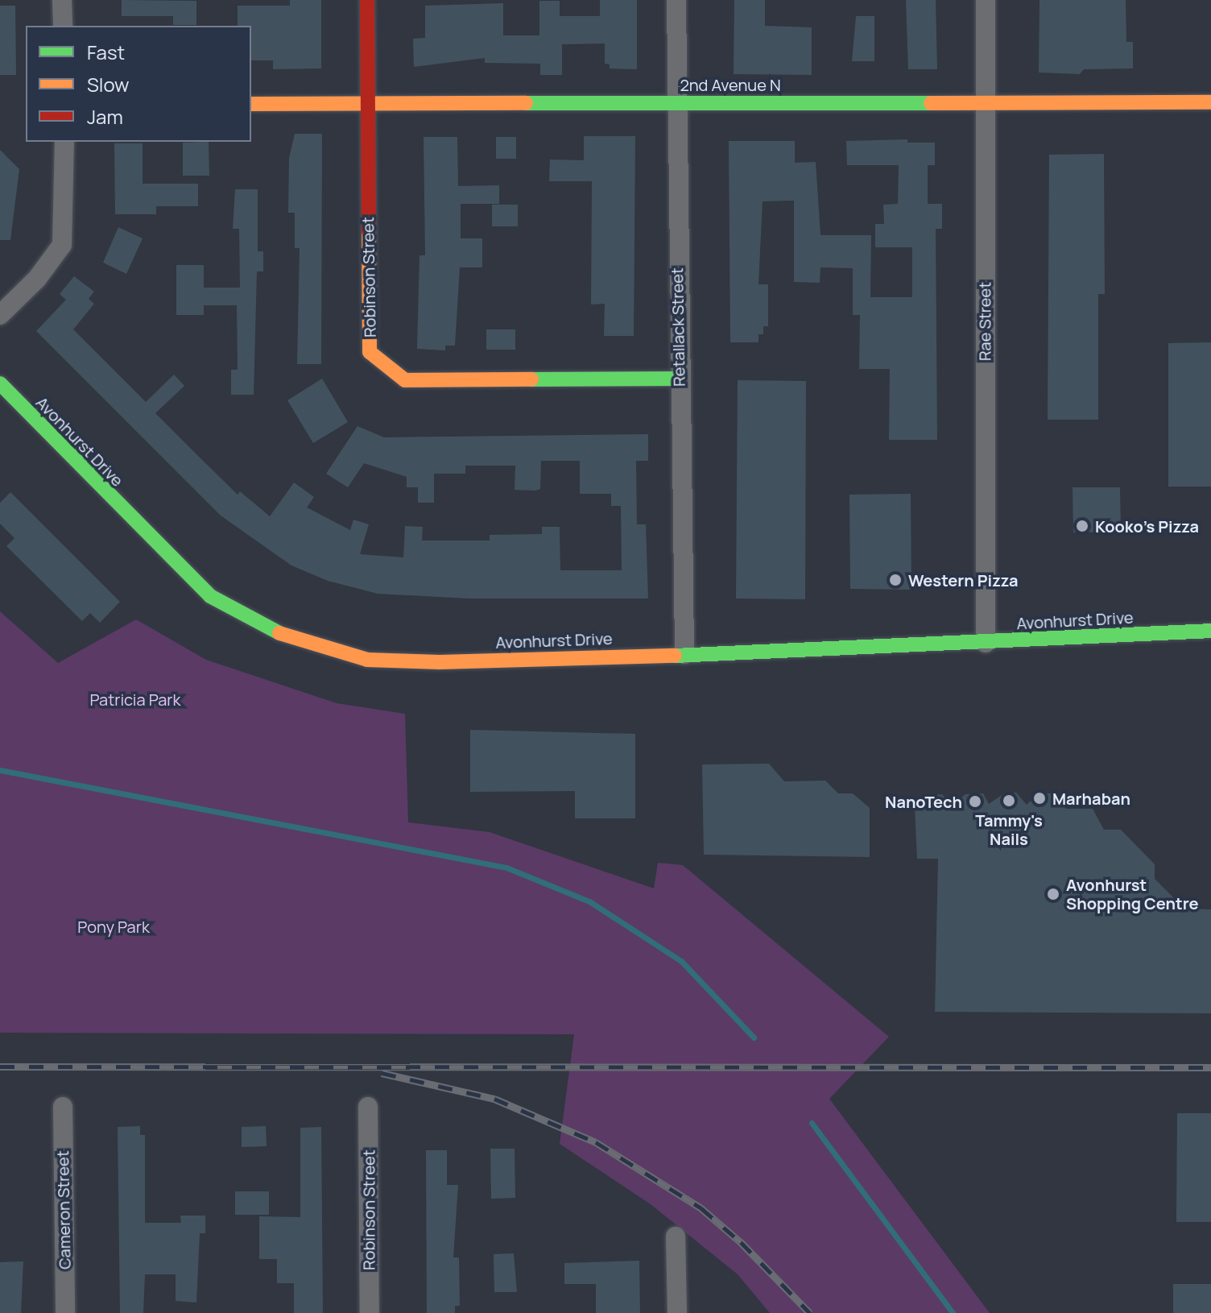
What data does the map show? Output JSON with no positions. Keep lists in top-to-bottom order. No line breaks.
{"streets":{"street":["2nd Avenue N","Robinson Street","Rae Street","Retallack Street","Avonhurst Drive","Cameron Street"]},"crossings":[["2nd Avenue N","Robinson Street"],["2nd Avenue N","Rae Street"],["2nd Avenue N","Retallack Street"],["Robinson Street","Retallack Street"],["Rae Street","Avonhurst Drive"],["Retallack Street","Avonhurst Drive"]],"parks":["Patricia Park","Pony Park"],"places":["Kooko's Pizza","Western Pizza","Marhaban","Tammy's Nails","NanoTech","Avonhurst Shopping Centre"],"legend":["Fast","Slow","Jam"]}
